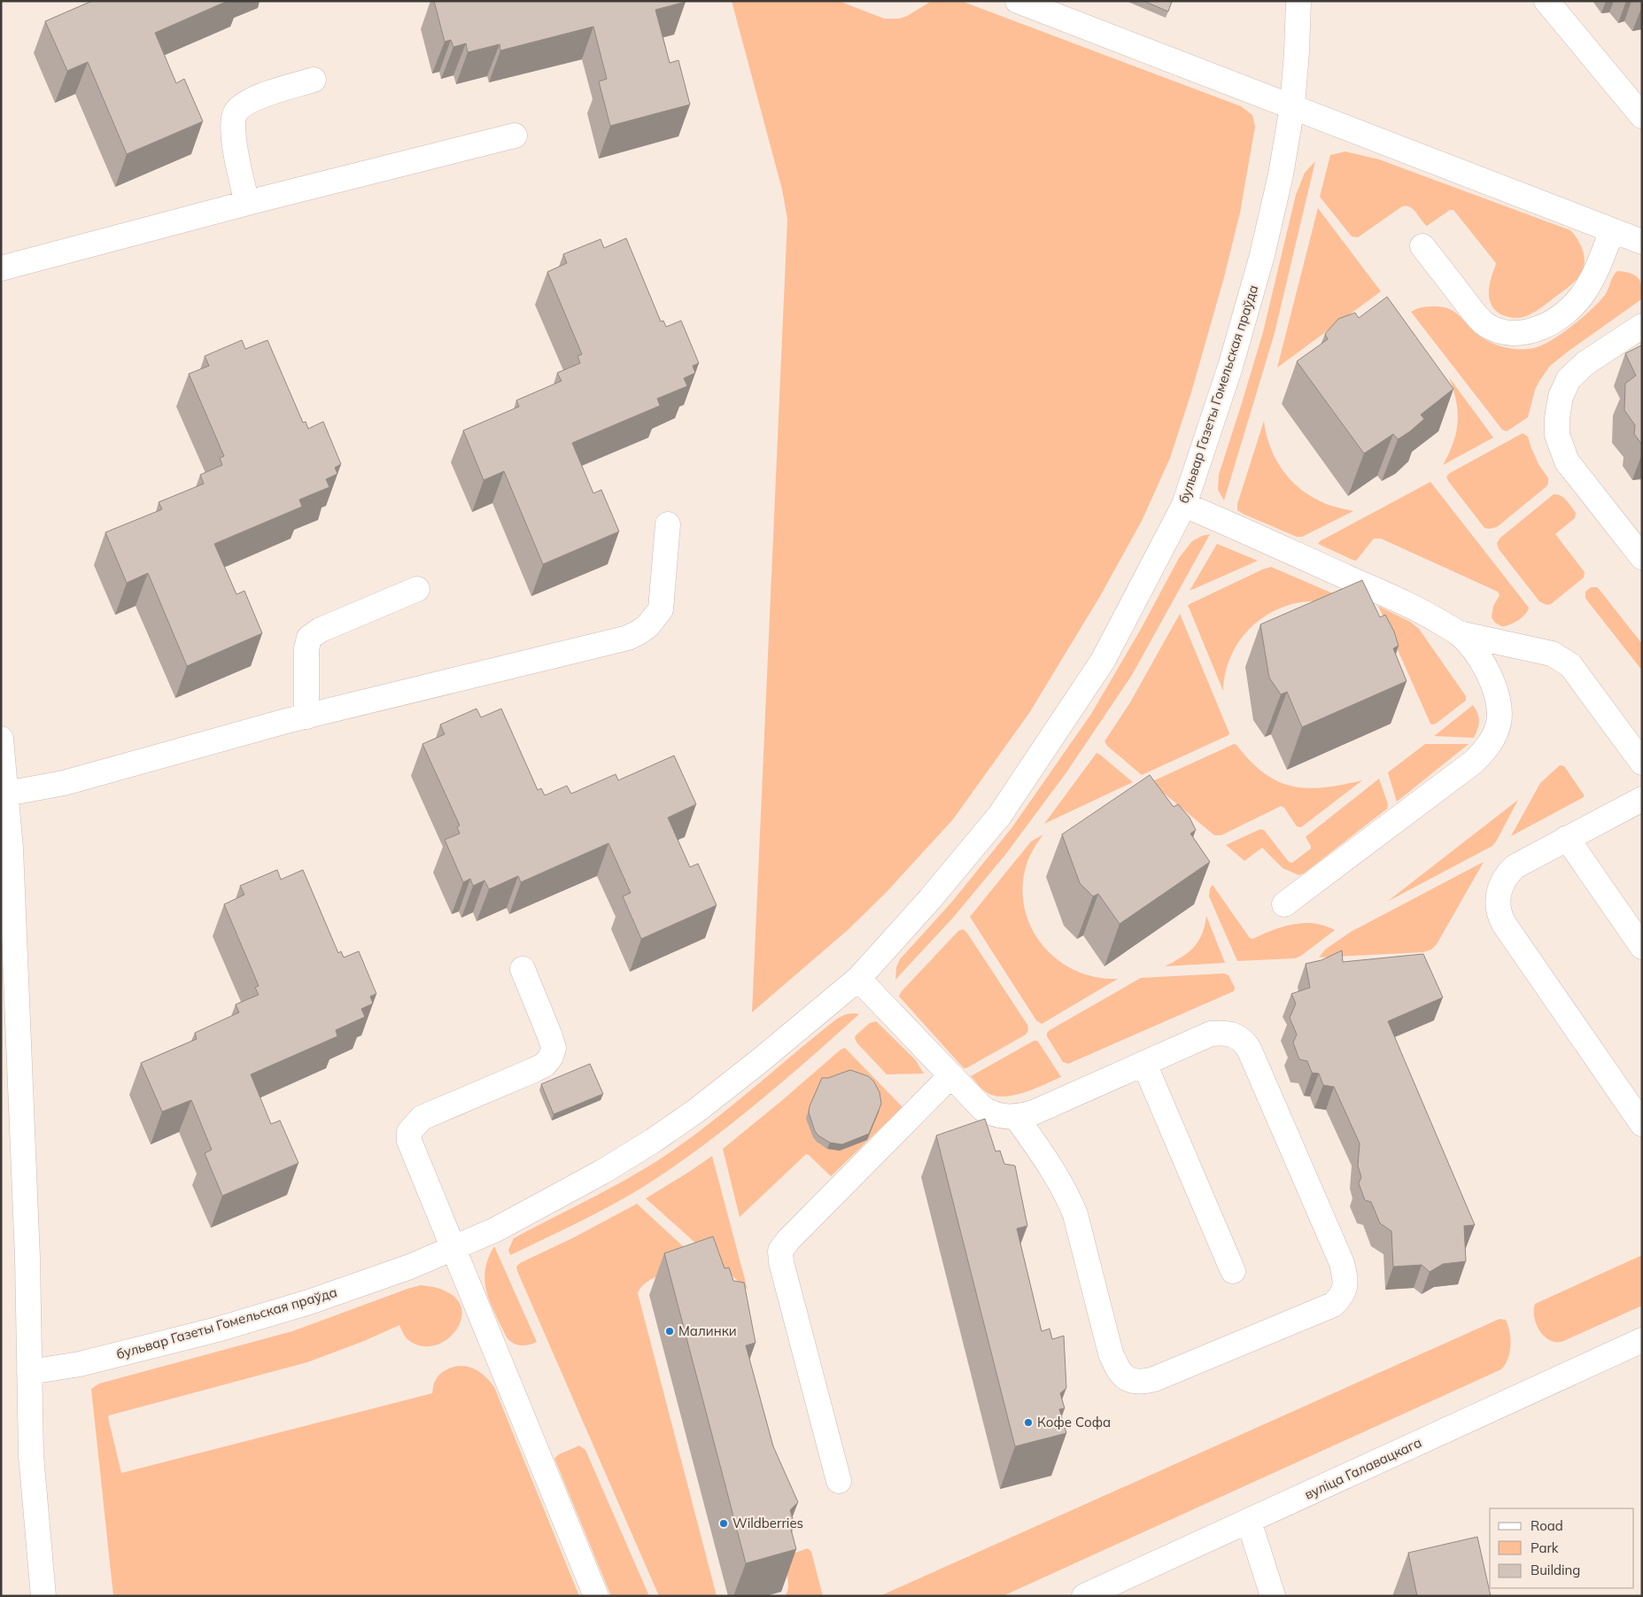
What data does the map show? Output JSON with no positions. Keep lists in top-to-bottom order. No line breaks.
{"streets":{"street":["бульвар Газеты Гомельская праўда","вуліца Галавацкага"]},"places":["Малинки","Кофе Софа","Wildberries"],"legend":["Road","Park","Building"]}
